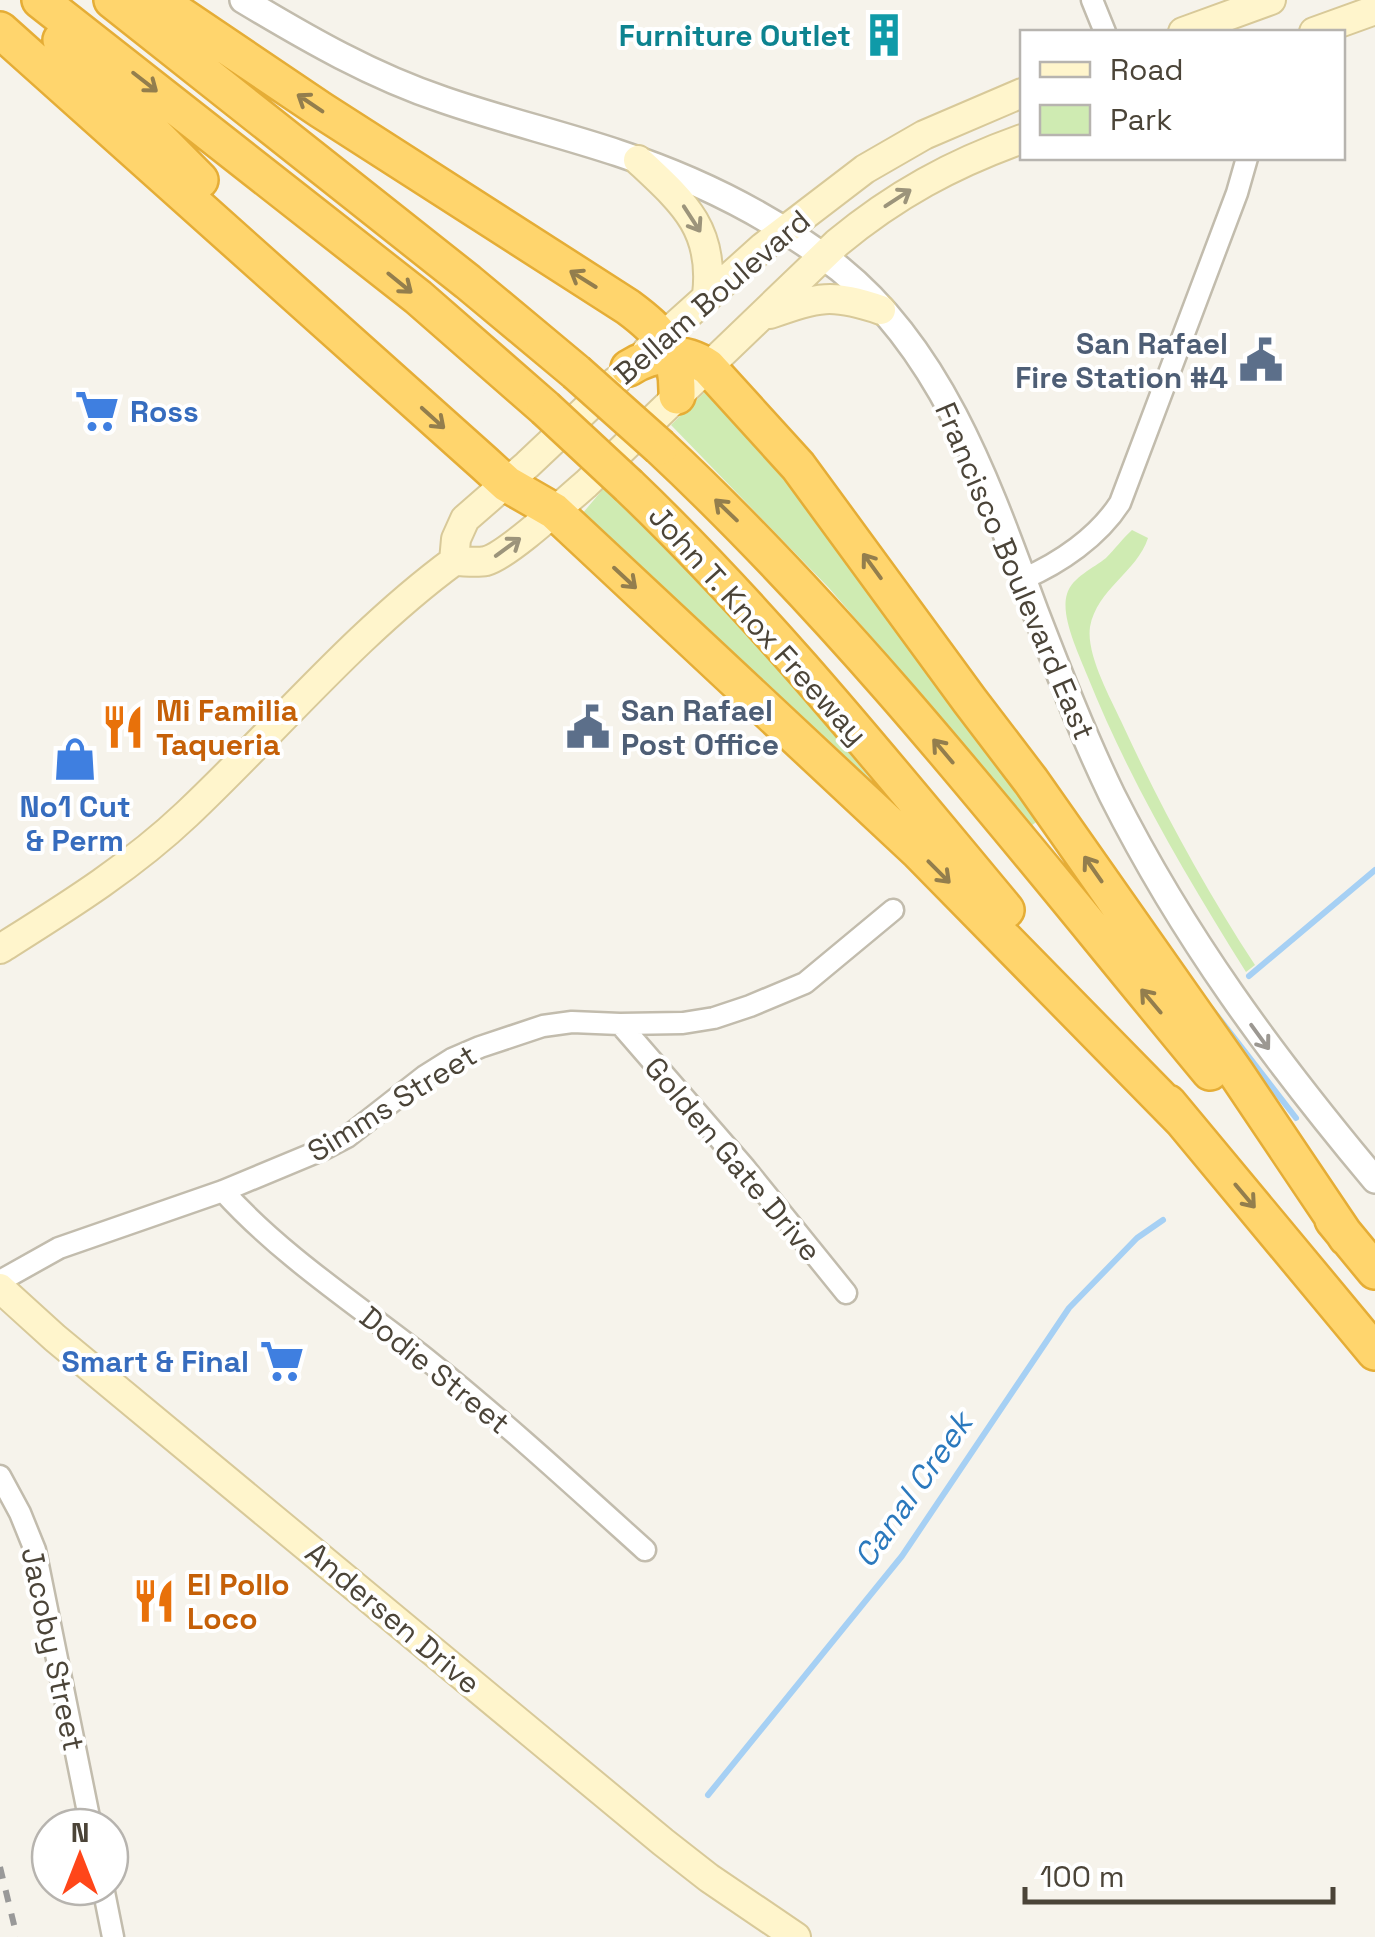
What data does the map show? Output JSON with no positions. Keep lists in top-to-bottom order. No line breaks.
{"streets":{"highway":["John T. Knox Freeway"],"main road":["Bellam Boulevard","Andersen Drive"],"street":["Francisco Boulevard East","Simms Street","Golden Gate Drive","Dodie Street","Jacoby Street"]},"crossings":[["Bellam Boulevard","Francisco Boulevard East"],["Simms Street","Golden Gate Drive"],["Simms Street","Dodie Street"],["Simms Street","Andersen Drive"]],"one_way":["Francisco Boulevard East"],"water":["Canal Creek"],"places":{"building":["Furniture Outlet"],"public building":["San Rafael Fire Station #4","San Rafael Post Office"],"supermarket":["Ross","Smart & Final"],"restaurant":["Mi Familia Taqueria","El Pollo Loco"],"shop":["No1 Cut & Perm"]},"legend":["Road","Park"],"scale_bar":"100 m","north":"top"}
